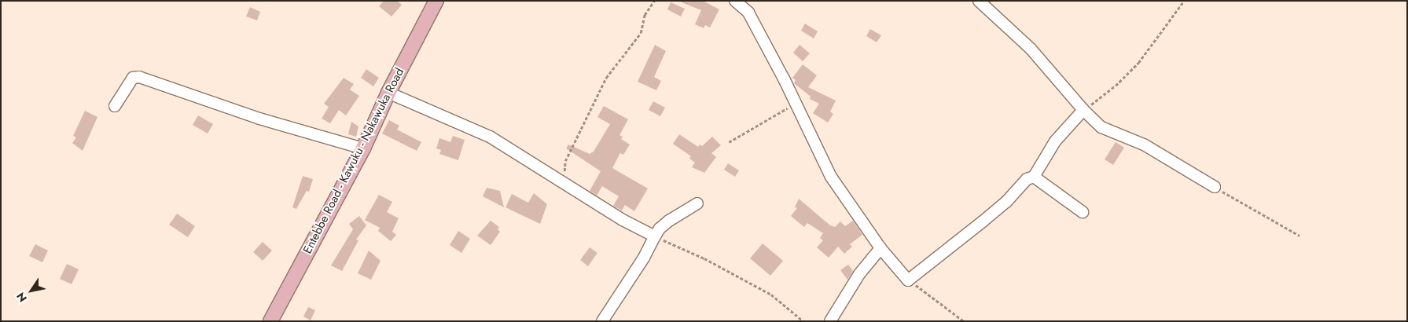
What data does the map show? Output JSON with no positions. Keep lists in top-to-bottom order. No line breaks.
{"streets":{"main road":["Entebbe Road - Kawuku - Nakawuka Road"]},"north":"bottom left"}
